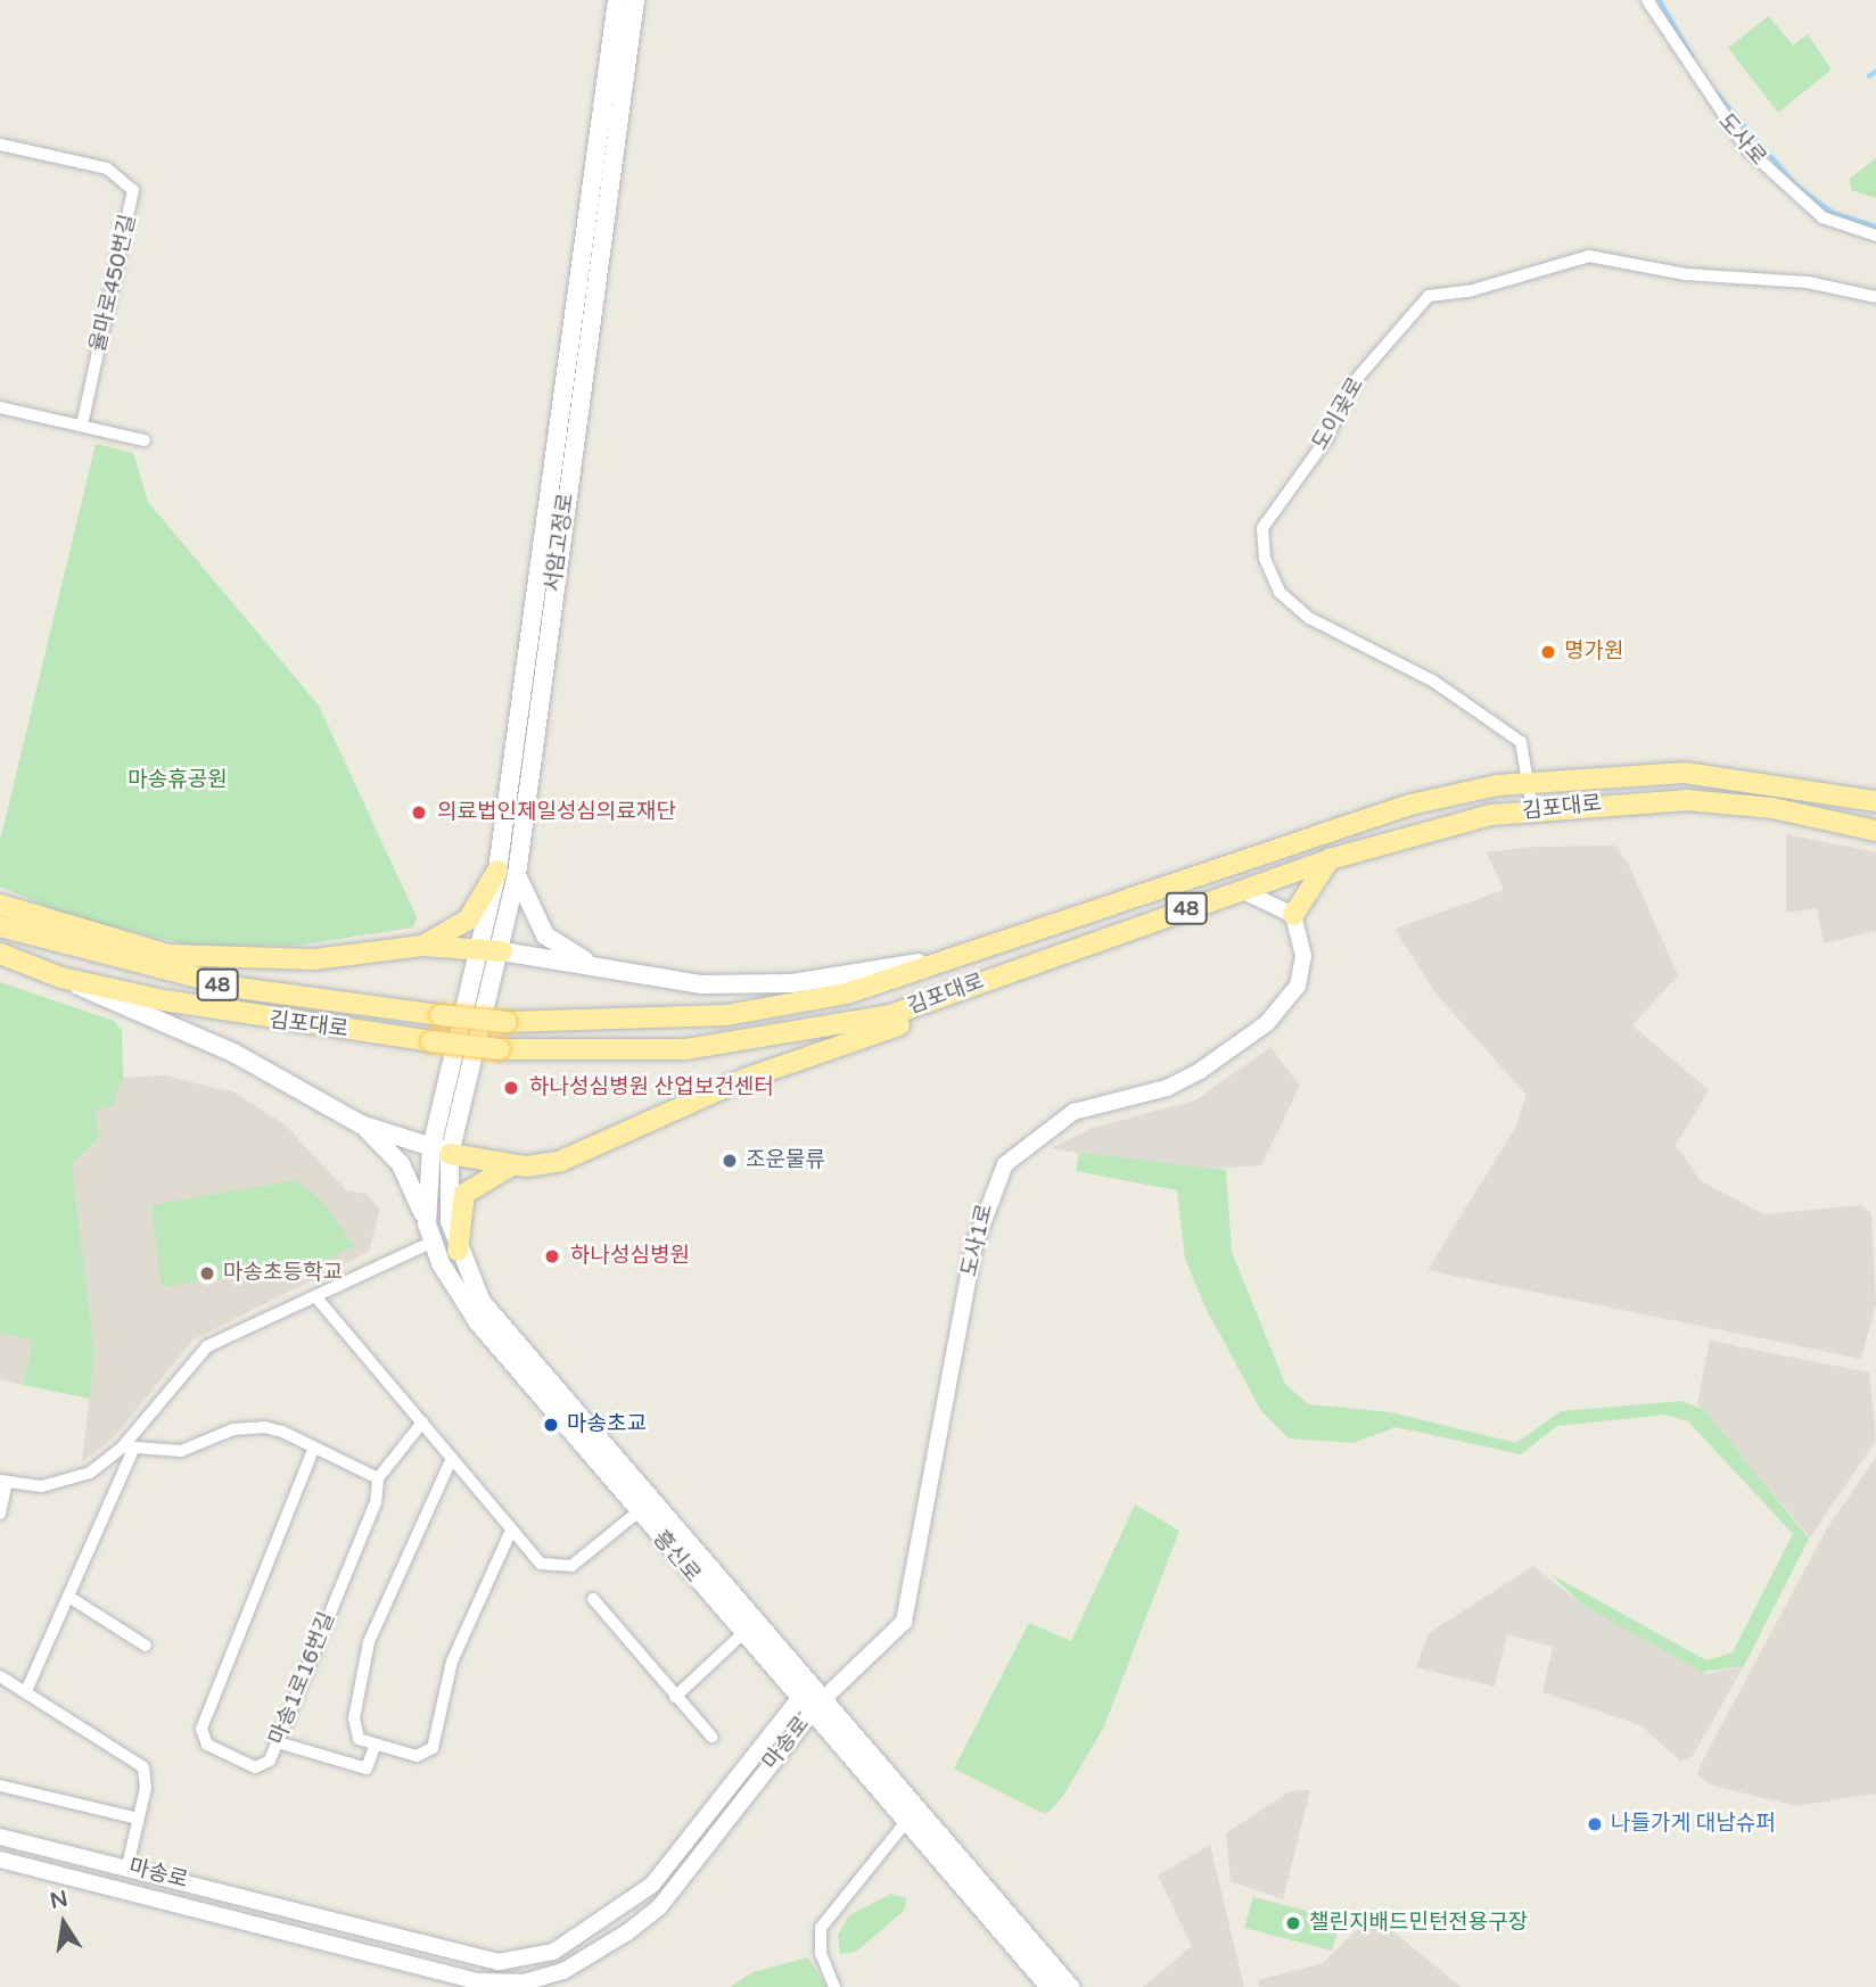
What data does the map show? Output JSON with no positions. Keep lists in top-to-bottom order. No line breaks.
{"streets":{"main road":["서암고정로","김포대로","48","흥신로"],"street":["도사로","율마로450번길","도이곶로","도사1로","마송1로16번길","마송로"]},"crossings":[["도이곶로","김포대로"],["서암고정로","흥신로"],["도사1로","흥신로"],["도사1로","마송로"],["흥신로","마송로"]],"parks":["마송휴공원"],"places":["명가원","의료법인제일성심의료재단","하나성심병원 산업보건센터","조운물류","하나성심병원","마송초등학교","마송초교","나들가게 대남슈퍼","챌린지배드민턴전용구장"],"north":"top"}
